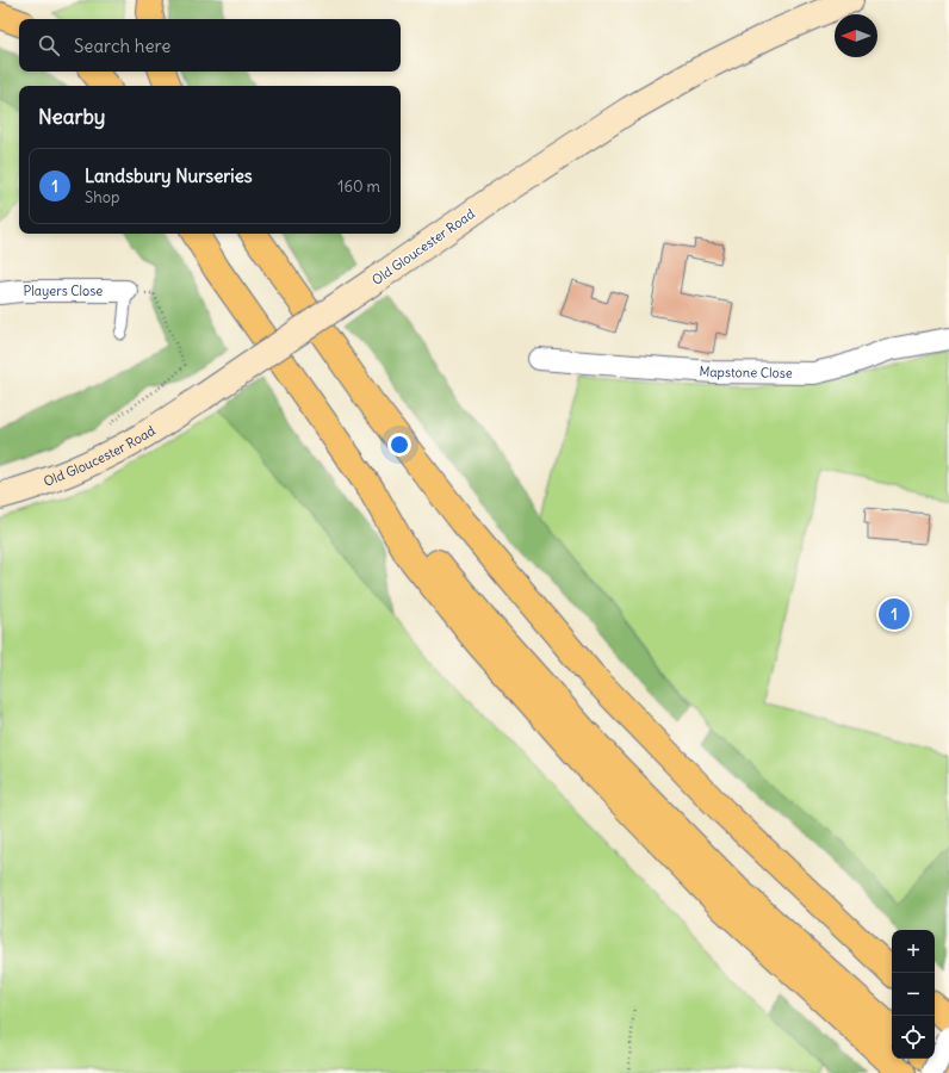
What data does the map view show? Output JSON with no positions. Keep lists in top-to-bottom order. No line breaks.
{"streets":{"main road":["Old Gloucester Road"],"street":["Players Close","Mapstone Close"]},"north":"left","page":{"search":"Search here","heading":"Nearby","list":[{"mark":"1","name":"Landsbury Nurseries","note":"Shop","value":"160 m"}],"pins":"1","map_buttons":["+","−"]}}
